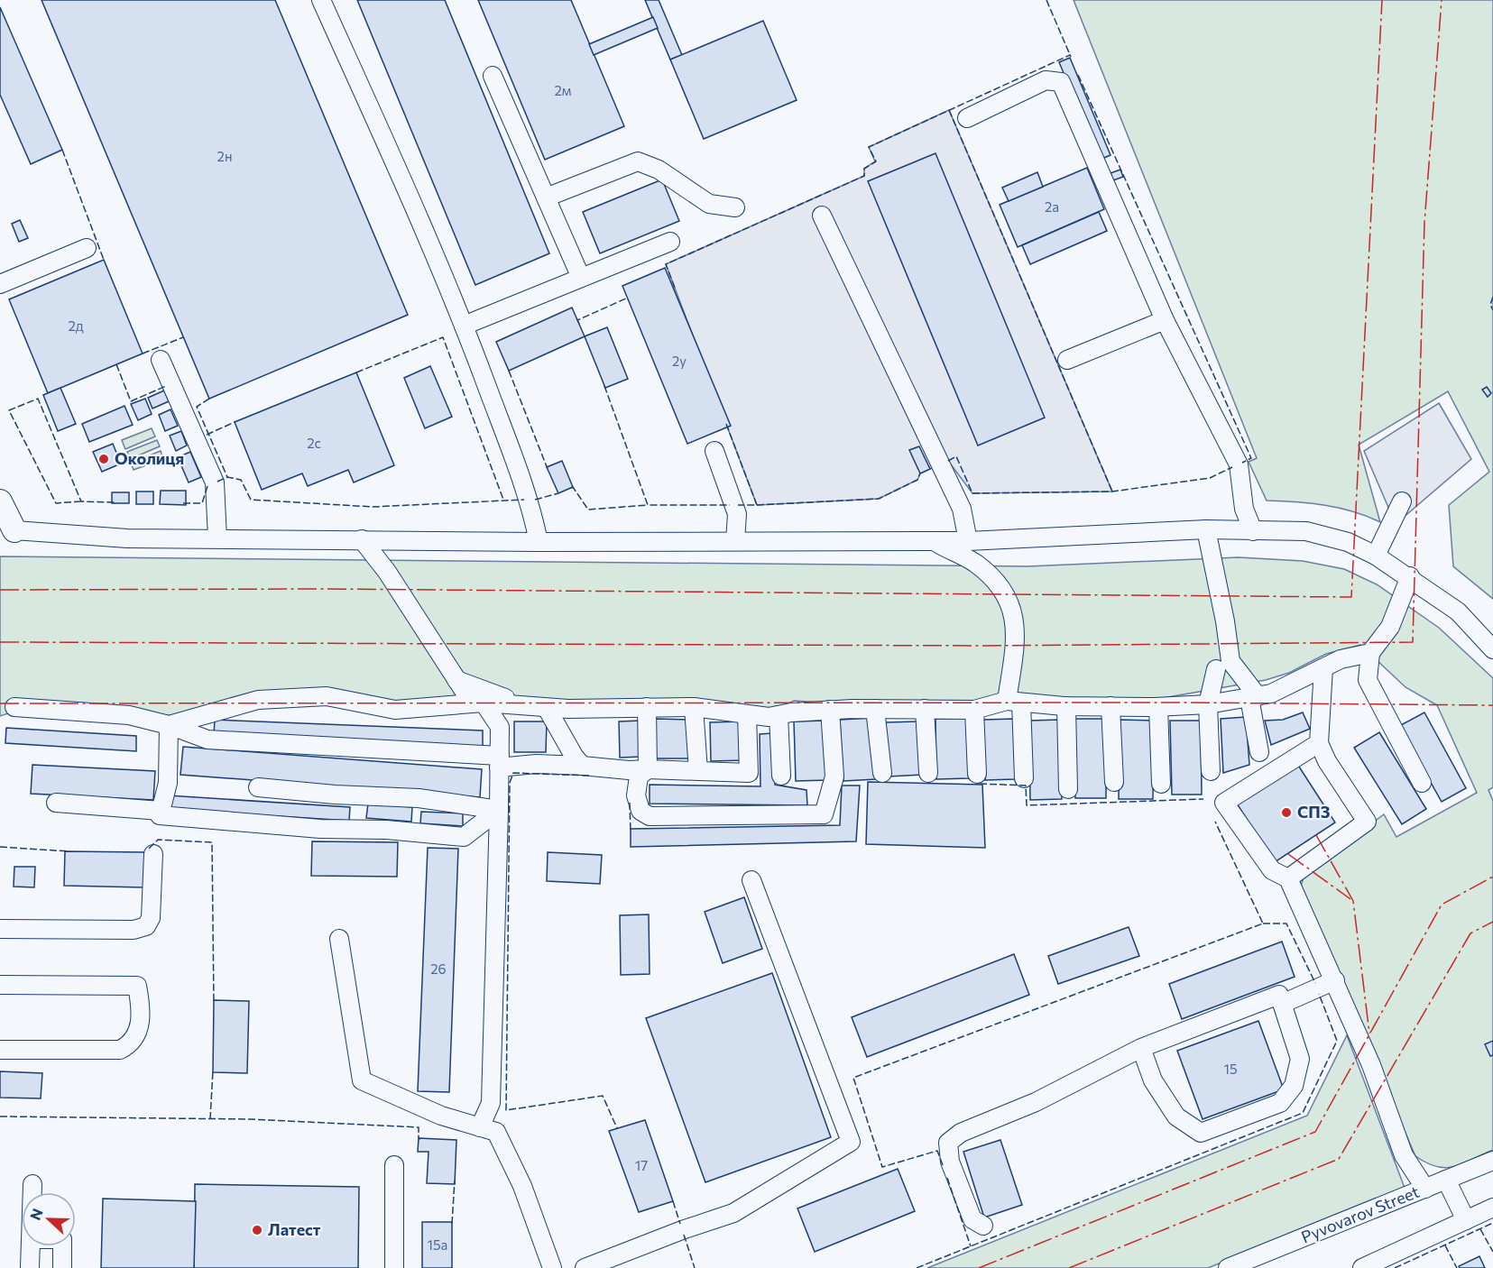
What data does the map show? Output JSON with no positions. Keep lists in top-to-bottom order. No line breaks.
{"streets":{"street":["Pyvovarov Street"]},"places":["Околиця","СПЗ","Латест"],"house_numbers":["2м","2н","2а","2д","2у","2с","26","15","17","15а"],"north":"left"}
